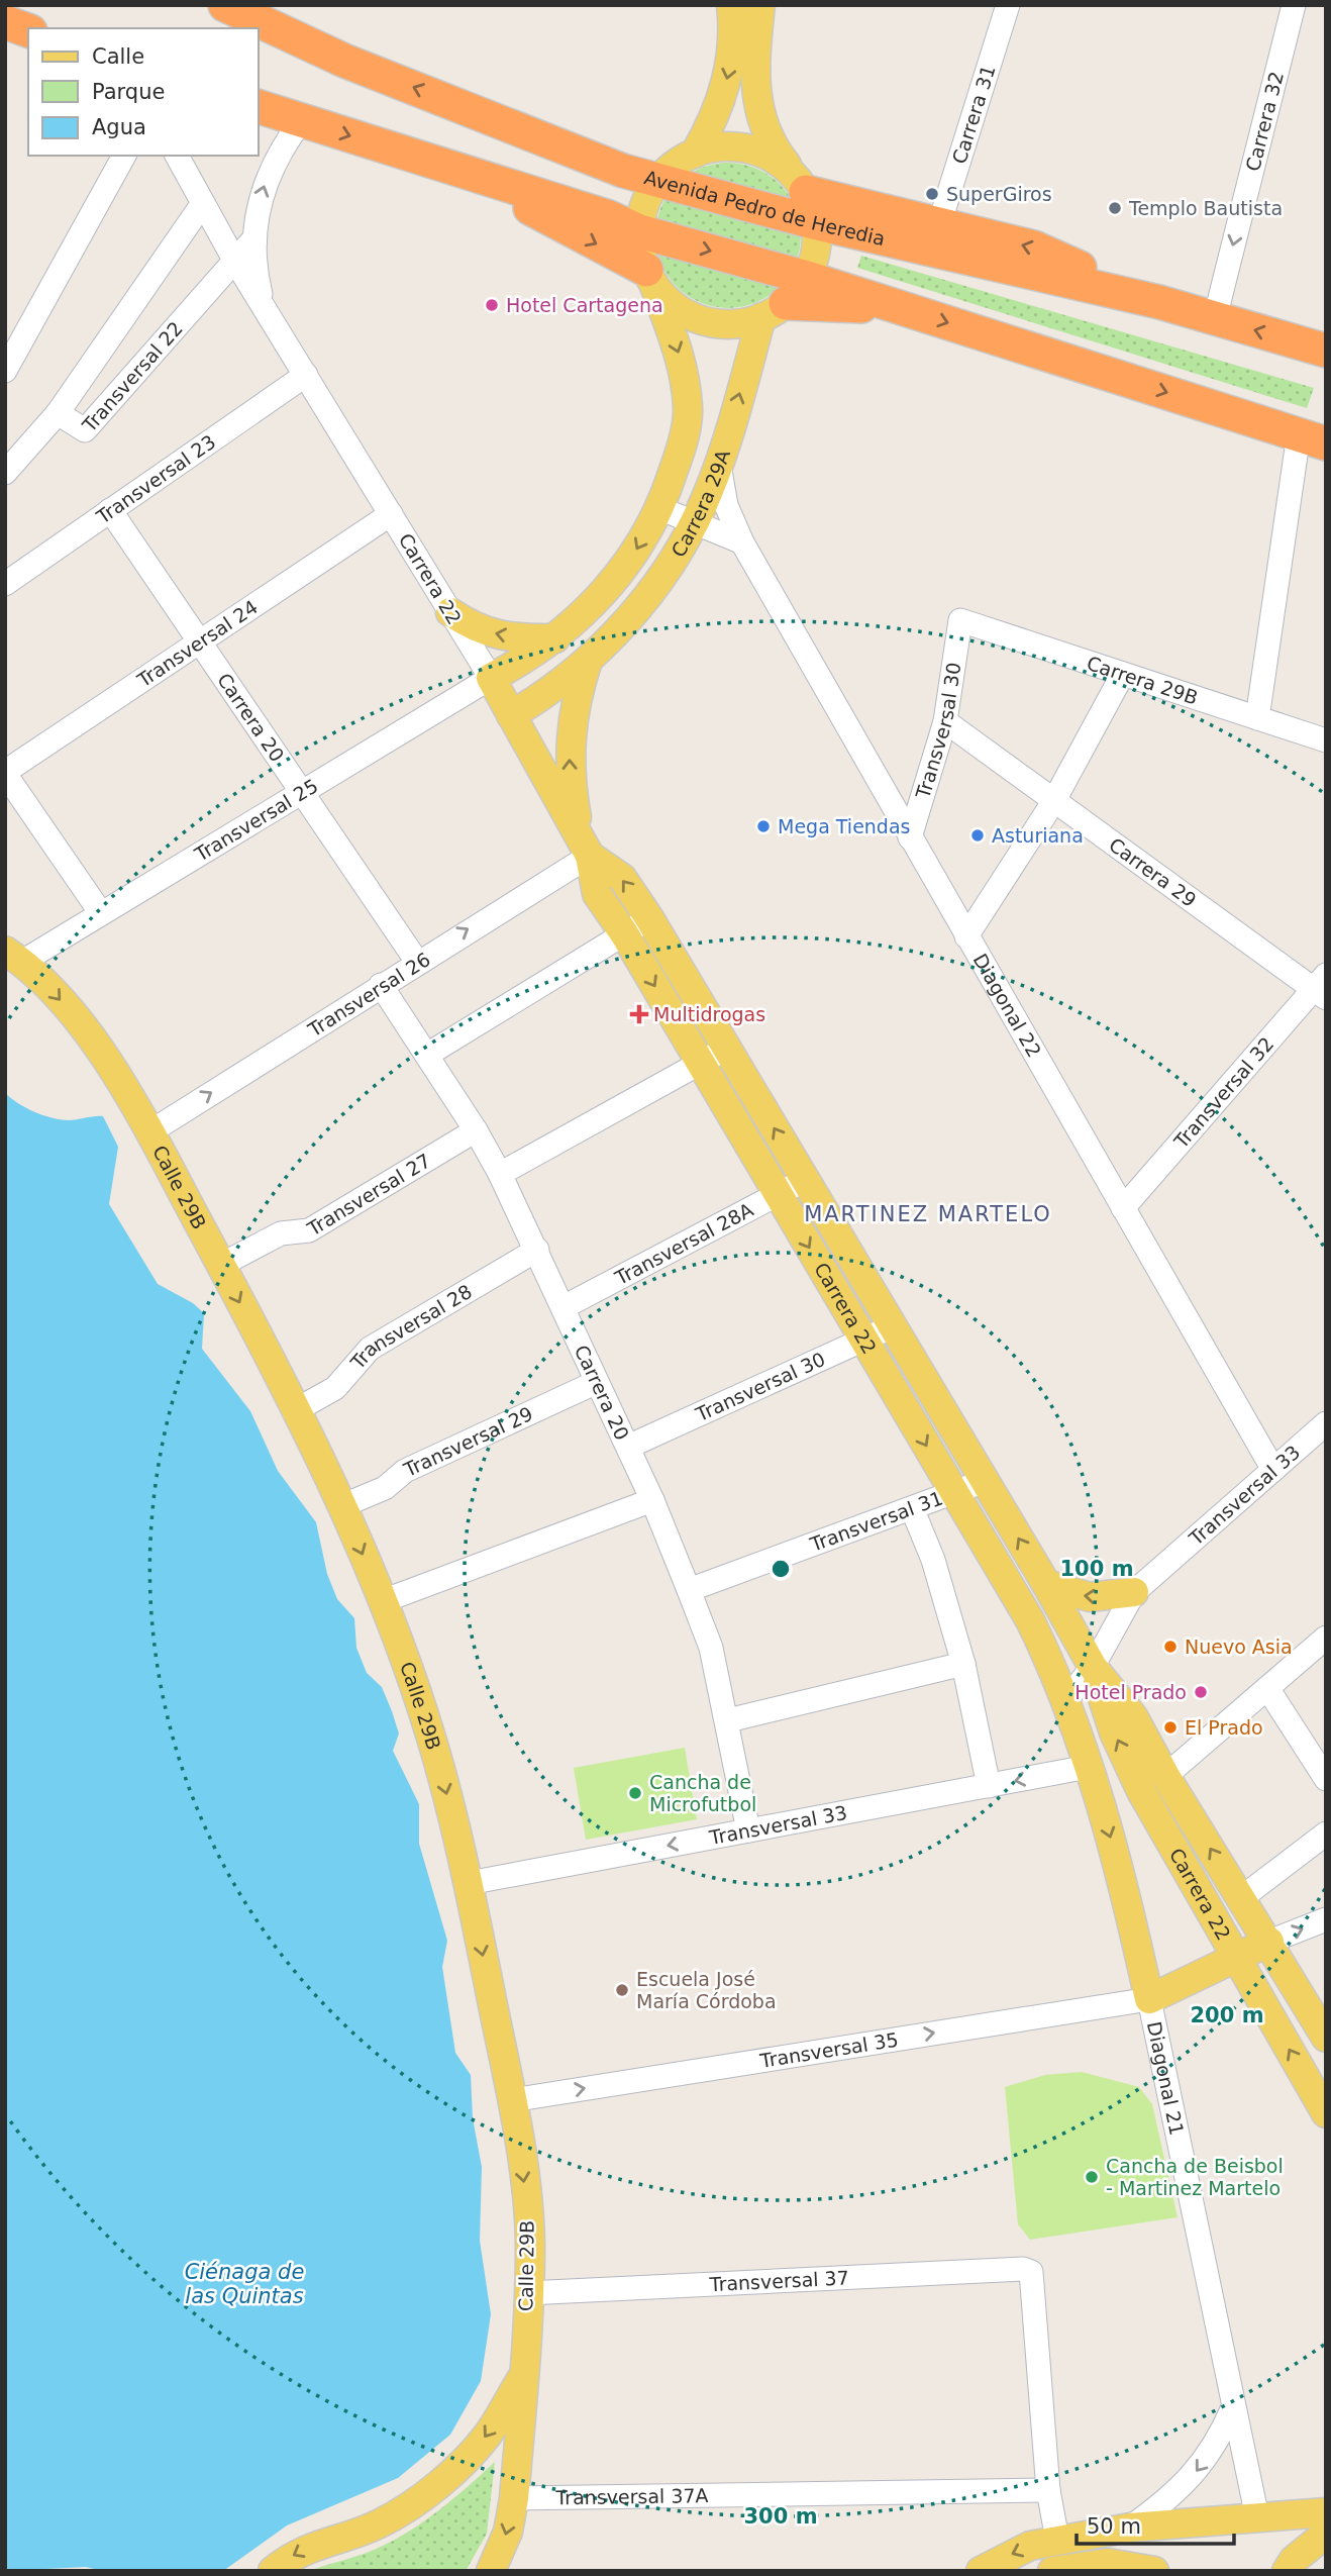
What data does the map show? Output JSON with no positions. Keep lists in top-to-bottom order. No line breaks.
{"streets":{"highway":["Avenida Pedro de Heredia"],"main road":["Carrera 29A","Carrera 22","Calle 29B","Diagonal 21"],"street":["Carrera 31","Carrera 32","Transversal 22","Transversal 23","Transversal 24","Carrera 29B","Carrera 20","Transversal 30","Transversal 25","Carrera 29","Transversal 26","Diagonal 22","Transversal 32","Transversal 27","Transversal 28A","Transversal 28","Transversal 29","Transversal 33","Transversal 31","Transversal 35","Transversal 37","Transversal 37A"]},"crossings":[["Carrera 32","Avenida Pedro de Heredia"],["Avenida Pedro de Heredia","Carrera 29A"],["Transversal 22","Carrera 22"],["Transversal 23","Carrera 22"],["Transversal 23","Carrera 20"],["Carrera 29A","Carrera 22"],["Carrera 29A","Transversal 25"],["Carrera 29A","Transversal 26"],["Carrera 29A","Diagonal 22"],["Carrera 22","Transversal 24"],["Carrera 22","Transversal 30"],["Carrera 22","Transversal 25"],["Carrera 22","Transversal 26"],["Carrera 22","Transversal 28A"],["Carrera 22","Transversal 33"],["Carrera 22","Transversal 31"],["Carrera 22","Diagonal 21"],["Transversal 24","Carrera 20"],["Carrera 29B","Transversal 30"],["Carrera 20","Transversal 30"],["Carrera 20","Transversal 25"],["Carrera 20","Transversal 26"],["Carrera 20","Transversal 27"],["Carrera 20","Transversal 28A"],["Carrera 20","Transversal 28"],["Carrera 20","Transversal 29"],["Carrera 20","Transversal 33"],["Carrera 20","Transversal 31"],["Transversal 30","Carrera 29"],["Transversal 30","Diagonal 22"],["Transversal 25","Calle 29B"],["Carrera 29","Transversal 32"],["Transversal 26","Calle 29B"],["Diagonal 22","Transversal 32"],["Diagonal 22","Transversal 33"],["Calle 29B","Transversal 27"],["Calle 29B","Transversal 28"],["Calle 29B","Transversal 29"],["Calle 29B","Transversal 33"],["Calle 29B","Transversal 35"],["Calle 29B","Transversal 37"],["Calle 29B","Transversal 37A"],["Transversal 33","Diagonal 21"],["Transversal 35","Diagonal 21"],["Transversal 37","Transversal 37A"]],"one_way":["Carrera 32","Calle 29B","Transversal 33","Transversal 35"],"districts":["MARTINEZ MARTELO"],"water":["Ciénaga de las Quintas"],"places":{"other":["SuperGiros","Templo Bautista","Hotel Cartagena","Mega Tiendas","Asturiana","Nuevo Asia","Hotel Prado","El Prado","Cancha de Microfutbol","Escuela José María Córdoba","Cancha de Beisbol - Martinez Martelo"],"health":["Multidrogas"]},"legend":["Calle","Parque","Agua"],"scale_bar":"50 m","rings":["100 m","200 m","300 m"]}
